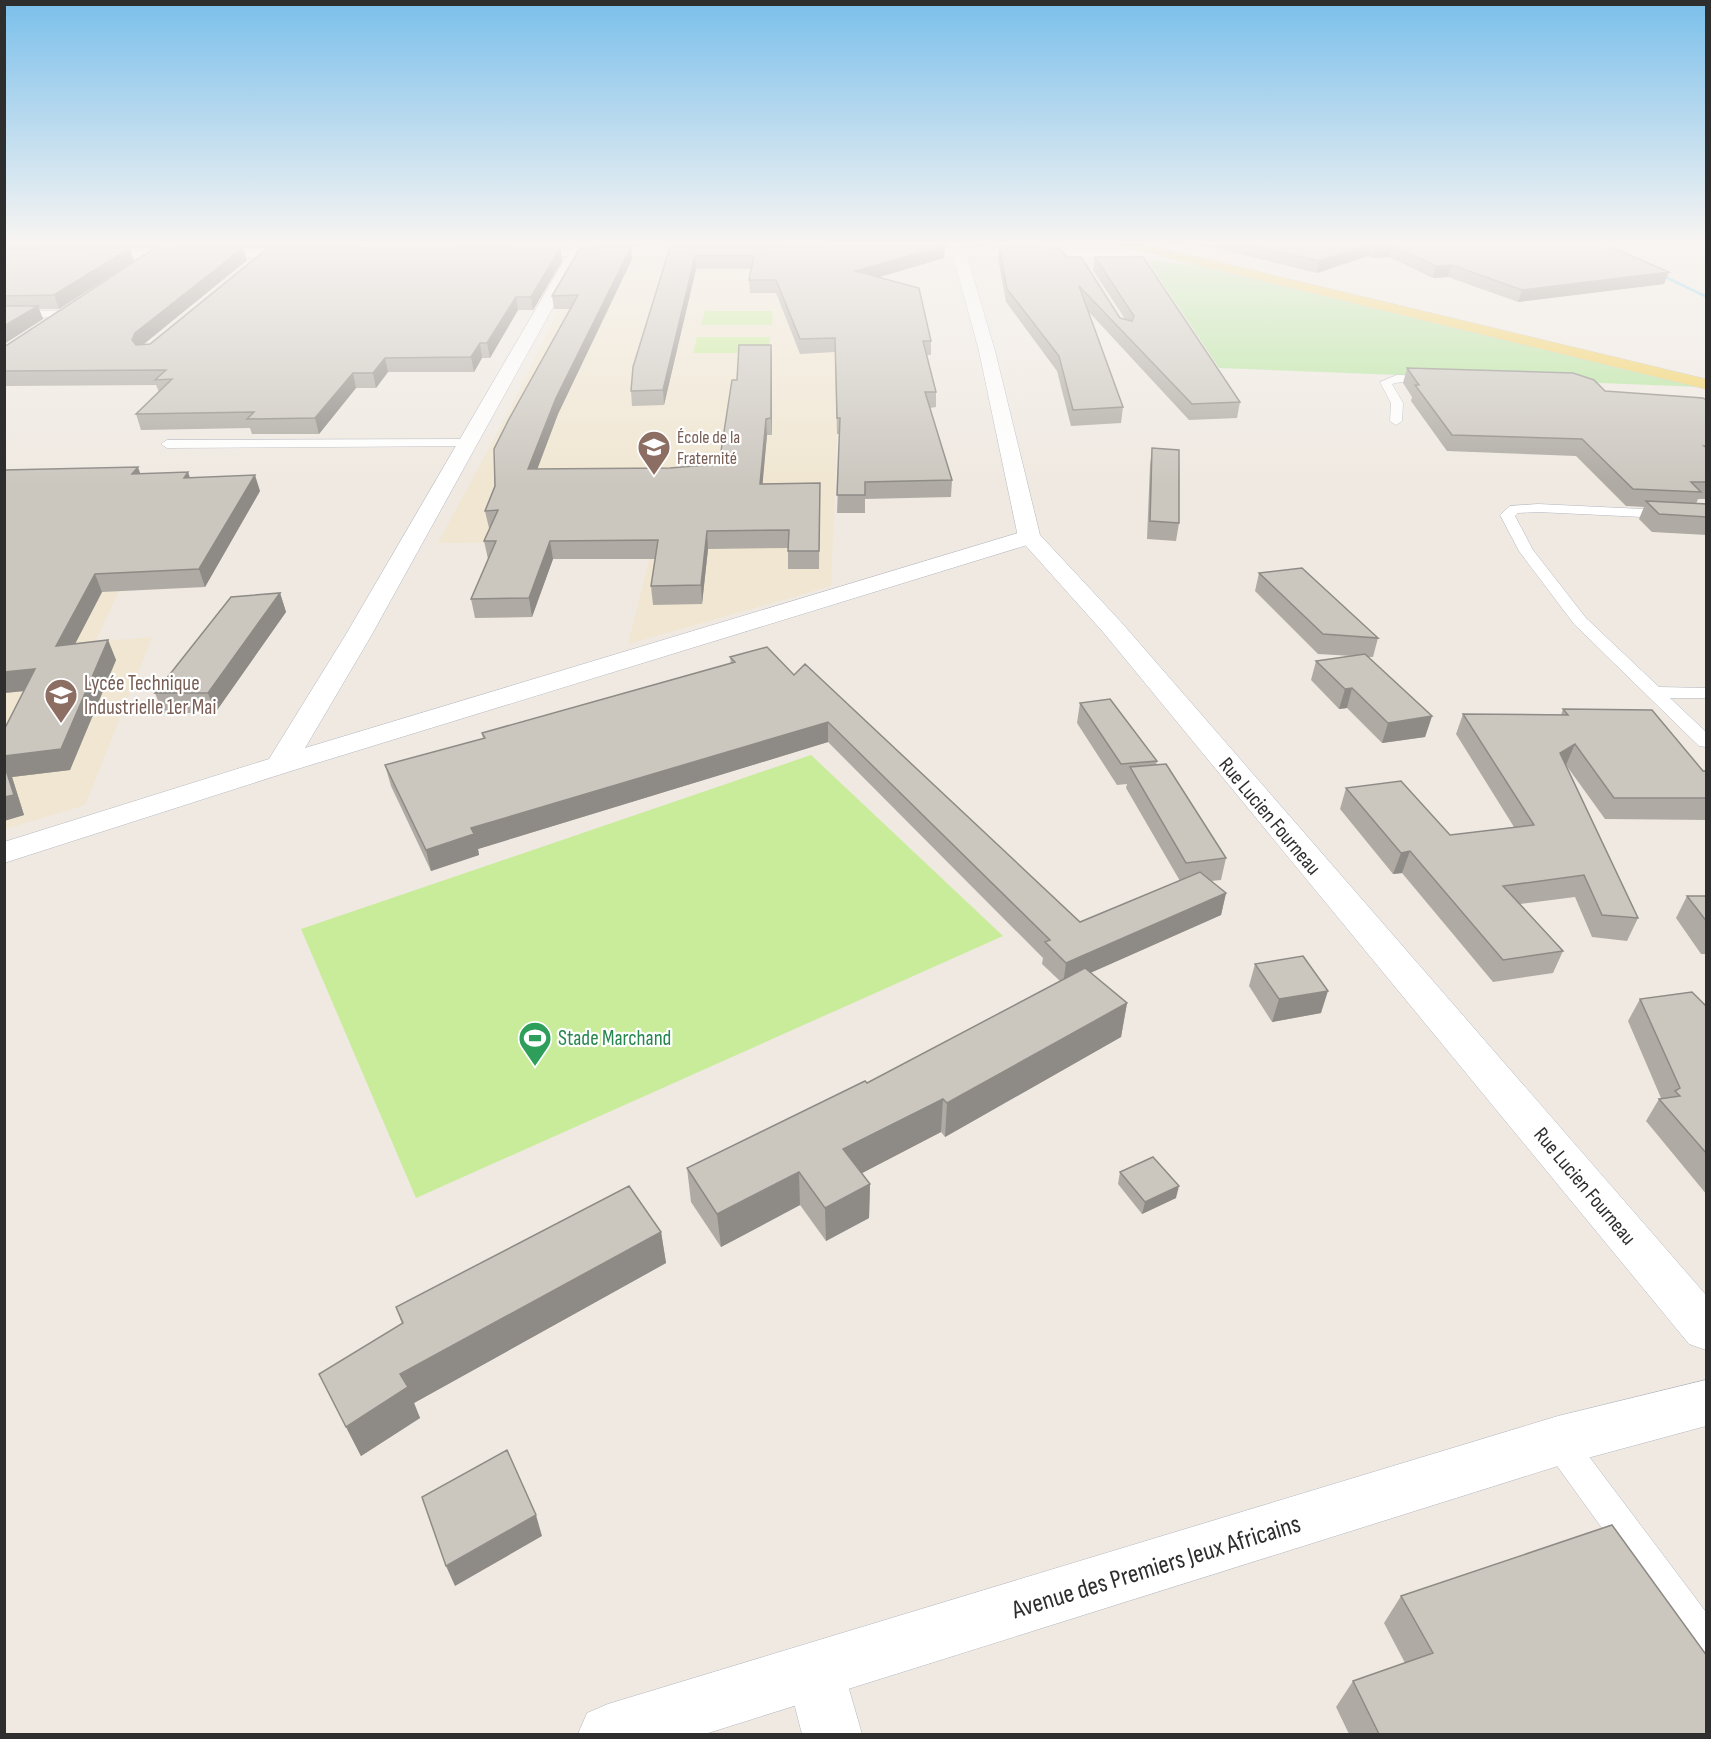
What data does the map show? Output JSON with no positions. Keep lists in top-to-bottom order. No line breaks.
{"streets":{"street":["Rue Lucien Fourneau","Avenue des Premiers Jeux Africains"]},"places":{"school or university":["École de la Fraternité","Lycée Technique Industrielle 1er Mai"],"sports":["Stade Marchand"]}}
